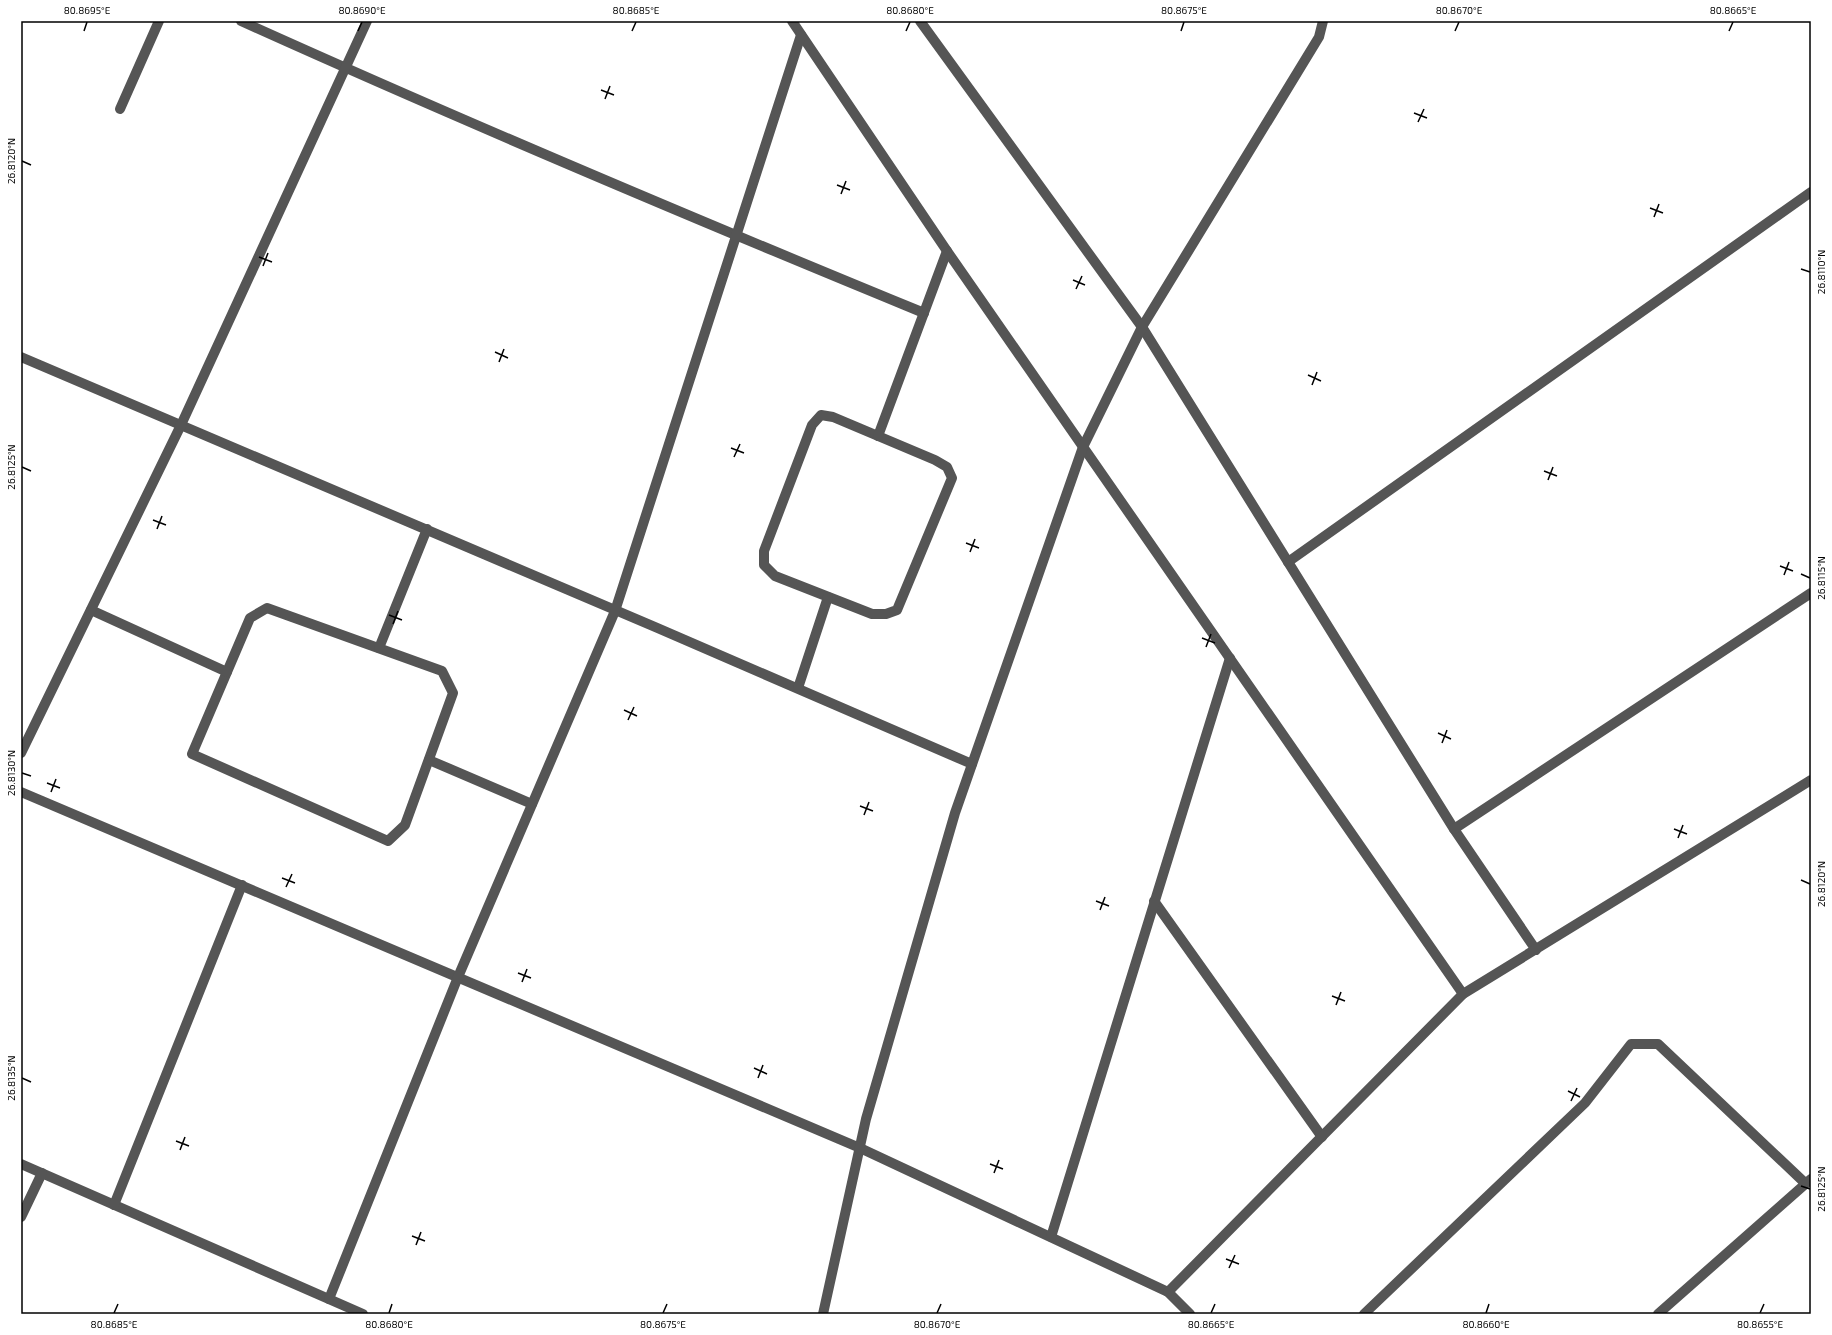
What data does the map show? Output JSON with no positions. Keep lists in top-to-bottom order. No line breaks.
{"coordinates":["80.8695°E","80.8690°E","80.8685°E","80.8680°E","80.8675°E","80.8670°E","80.8665°E","26.8120°N","26.8110°N","26.8125°N","26.8115°N","26.8130°N","26.8135°N","80.8660°E","80.8655°E"]}
